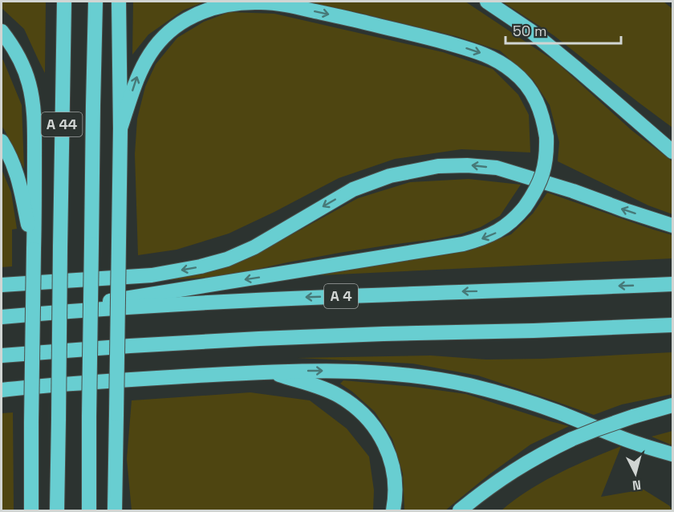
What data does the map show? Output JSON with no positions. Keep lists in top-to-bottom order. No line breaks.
{"streets":{"highway":["A 44","A 4"]},"scale_bar":"50 m","north":"bottom"}
